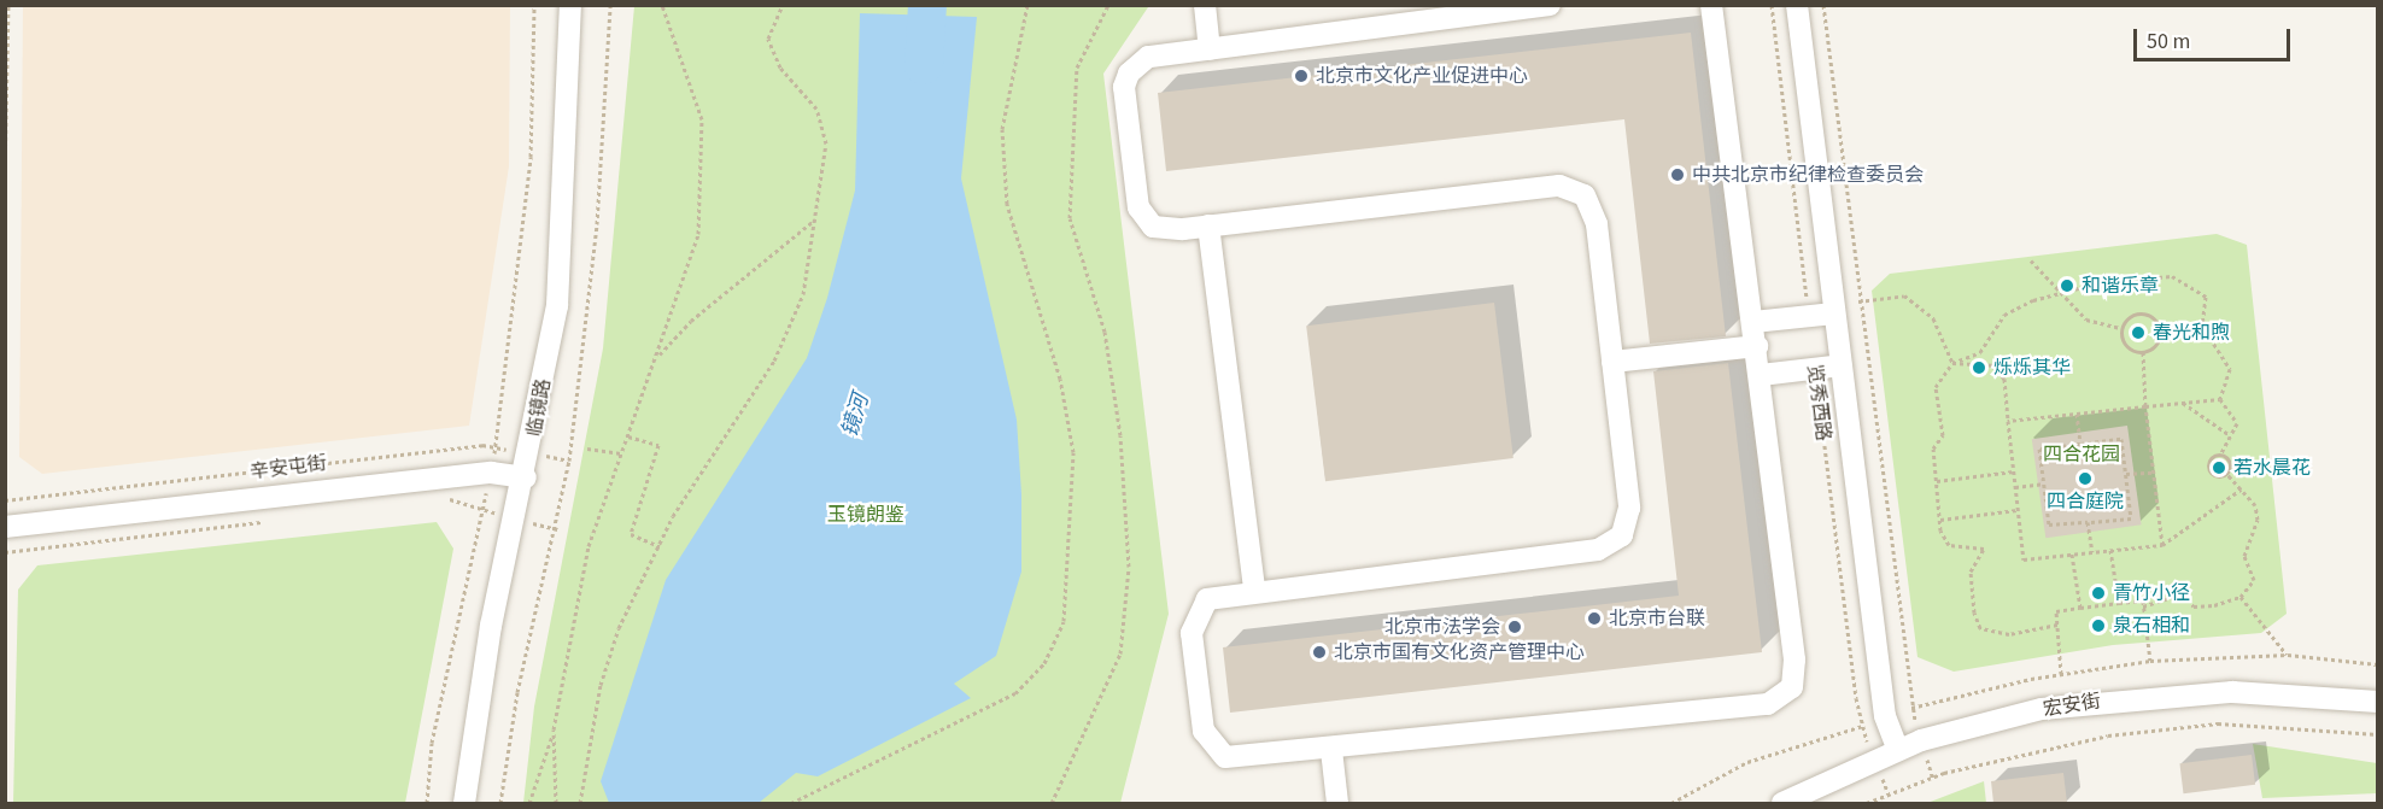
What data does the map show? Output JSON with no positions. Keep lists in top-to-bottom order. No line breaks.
{"streets":{"street":["览秀西路","临镜路","辛安屯街","宏安街"]},"crossings":[["览秀西路","宏安街"],["临镜路","辛安屯街"]],"water":["镜河"],"parks":["四合花园","玉镜朗鉴"],"places":["北京市文化产业促进中心","中共北京市纪律检查委员会","和谐乐章","春光和煦","烁烁其华","若水晨花","四合庭院","青竹小径","北京市台联","泉石相和","北京市法学会","北京市国有文化资产管理中心"],"scale_bar":"50 m"}
